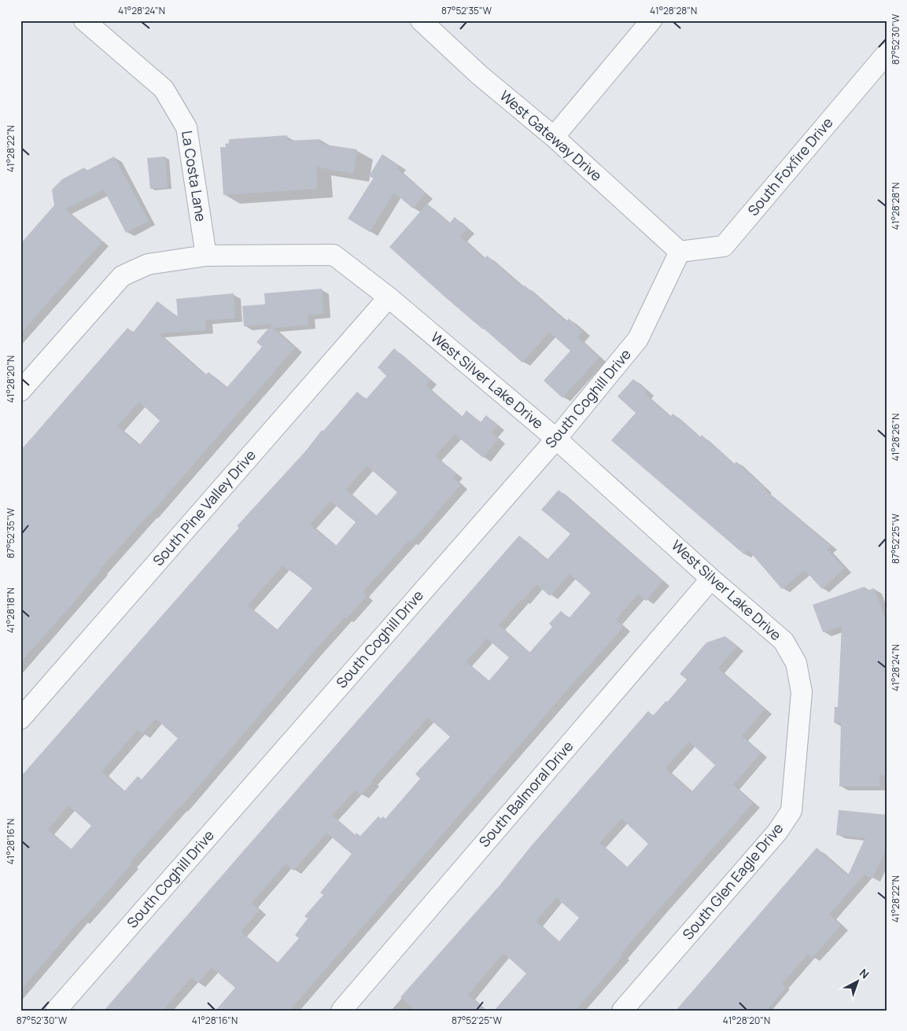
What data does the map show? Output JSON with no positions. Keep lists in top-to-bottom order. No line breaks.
{"streets":{"street":["West Gateway Drive","South Foxfire Drive","La Costa Lane","West Silver Lake Drive","South Coghill Drive","South Pine Valley Drive","South Balmoral Drive","South Glen Eagle Drive"]},"crossings":[["West Gateway Drive","South Foxfire Drive"],["West Gateway Drive","South Coghill Drive"],["South Foxfire Drive","South Coghill Drive"],["La Costa Lane","West Silver Lake Drive"],["West Silver Lake Drive","South Coghill Drive"],["West Silver Lake Drive","South Pine Valley Drive"],["West Silver Lake Drive","South Balmoral Drive"],["West Silver Lake Drive","South Glen Eagle Drive"]],"north":"top right","coordinates":["41°28'24\"N","87°52'35\"W","41°28'28\"N","87°52'30\"W","41°28'22\"N","41°28'20\"N","41°28'26\"N","87°52'25\"W","41°28'18\"N","41°28'16\"N"]}
